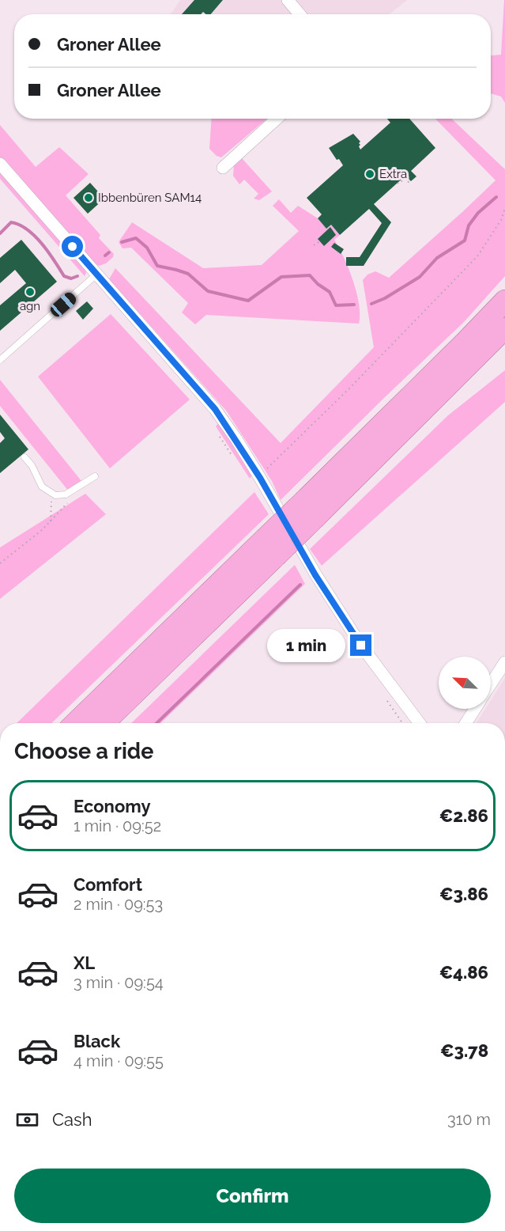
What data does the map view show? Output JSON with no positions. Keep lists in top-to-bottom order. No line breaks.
{"places":["Extra","Ibbenbüren SAM14","agn"],"north":"top left","page":{"banner":["Groner Allee","Groner Allee"],"bubble":"1 min","heading":"Choose a ride","list":[{"name":"Economy","note":"1 min · 09:52","value":"€2.86"},{"name":"Comfort","note":"2 min · 09:53","value":"€3.86"},{"name":"XL","note":"3 min · 09:54","value":"€4.86"},{"name":"Black","note":"4 min · 09:55","value":"€3.78"}],"pay":["Cash","310 m"],"buttons":"Confirm"}}
